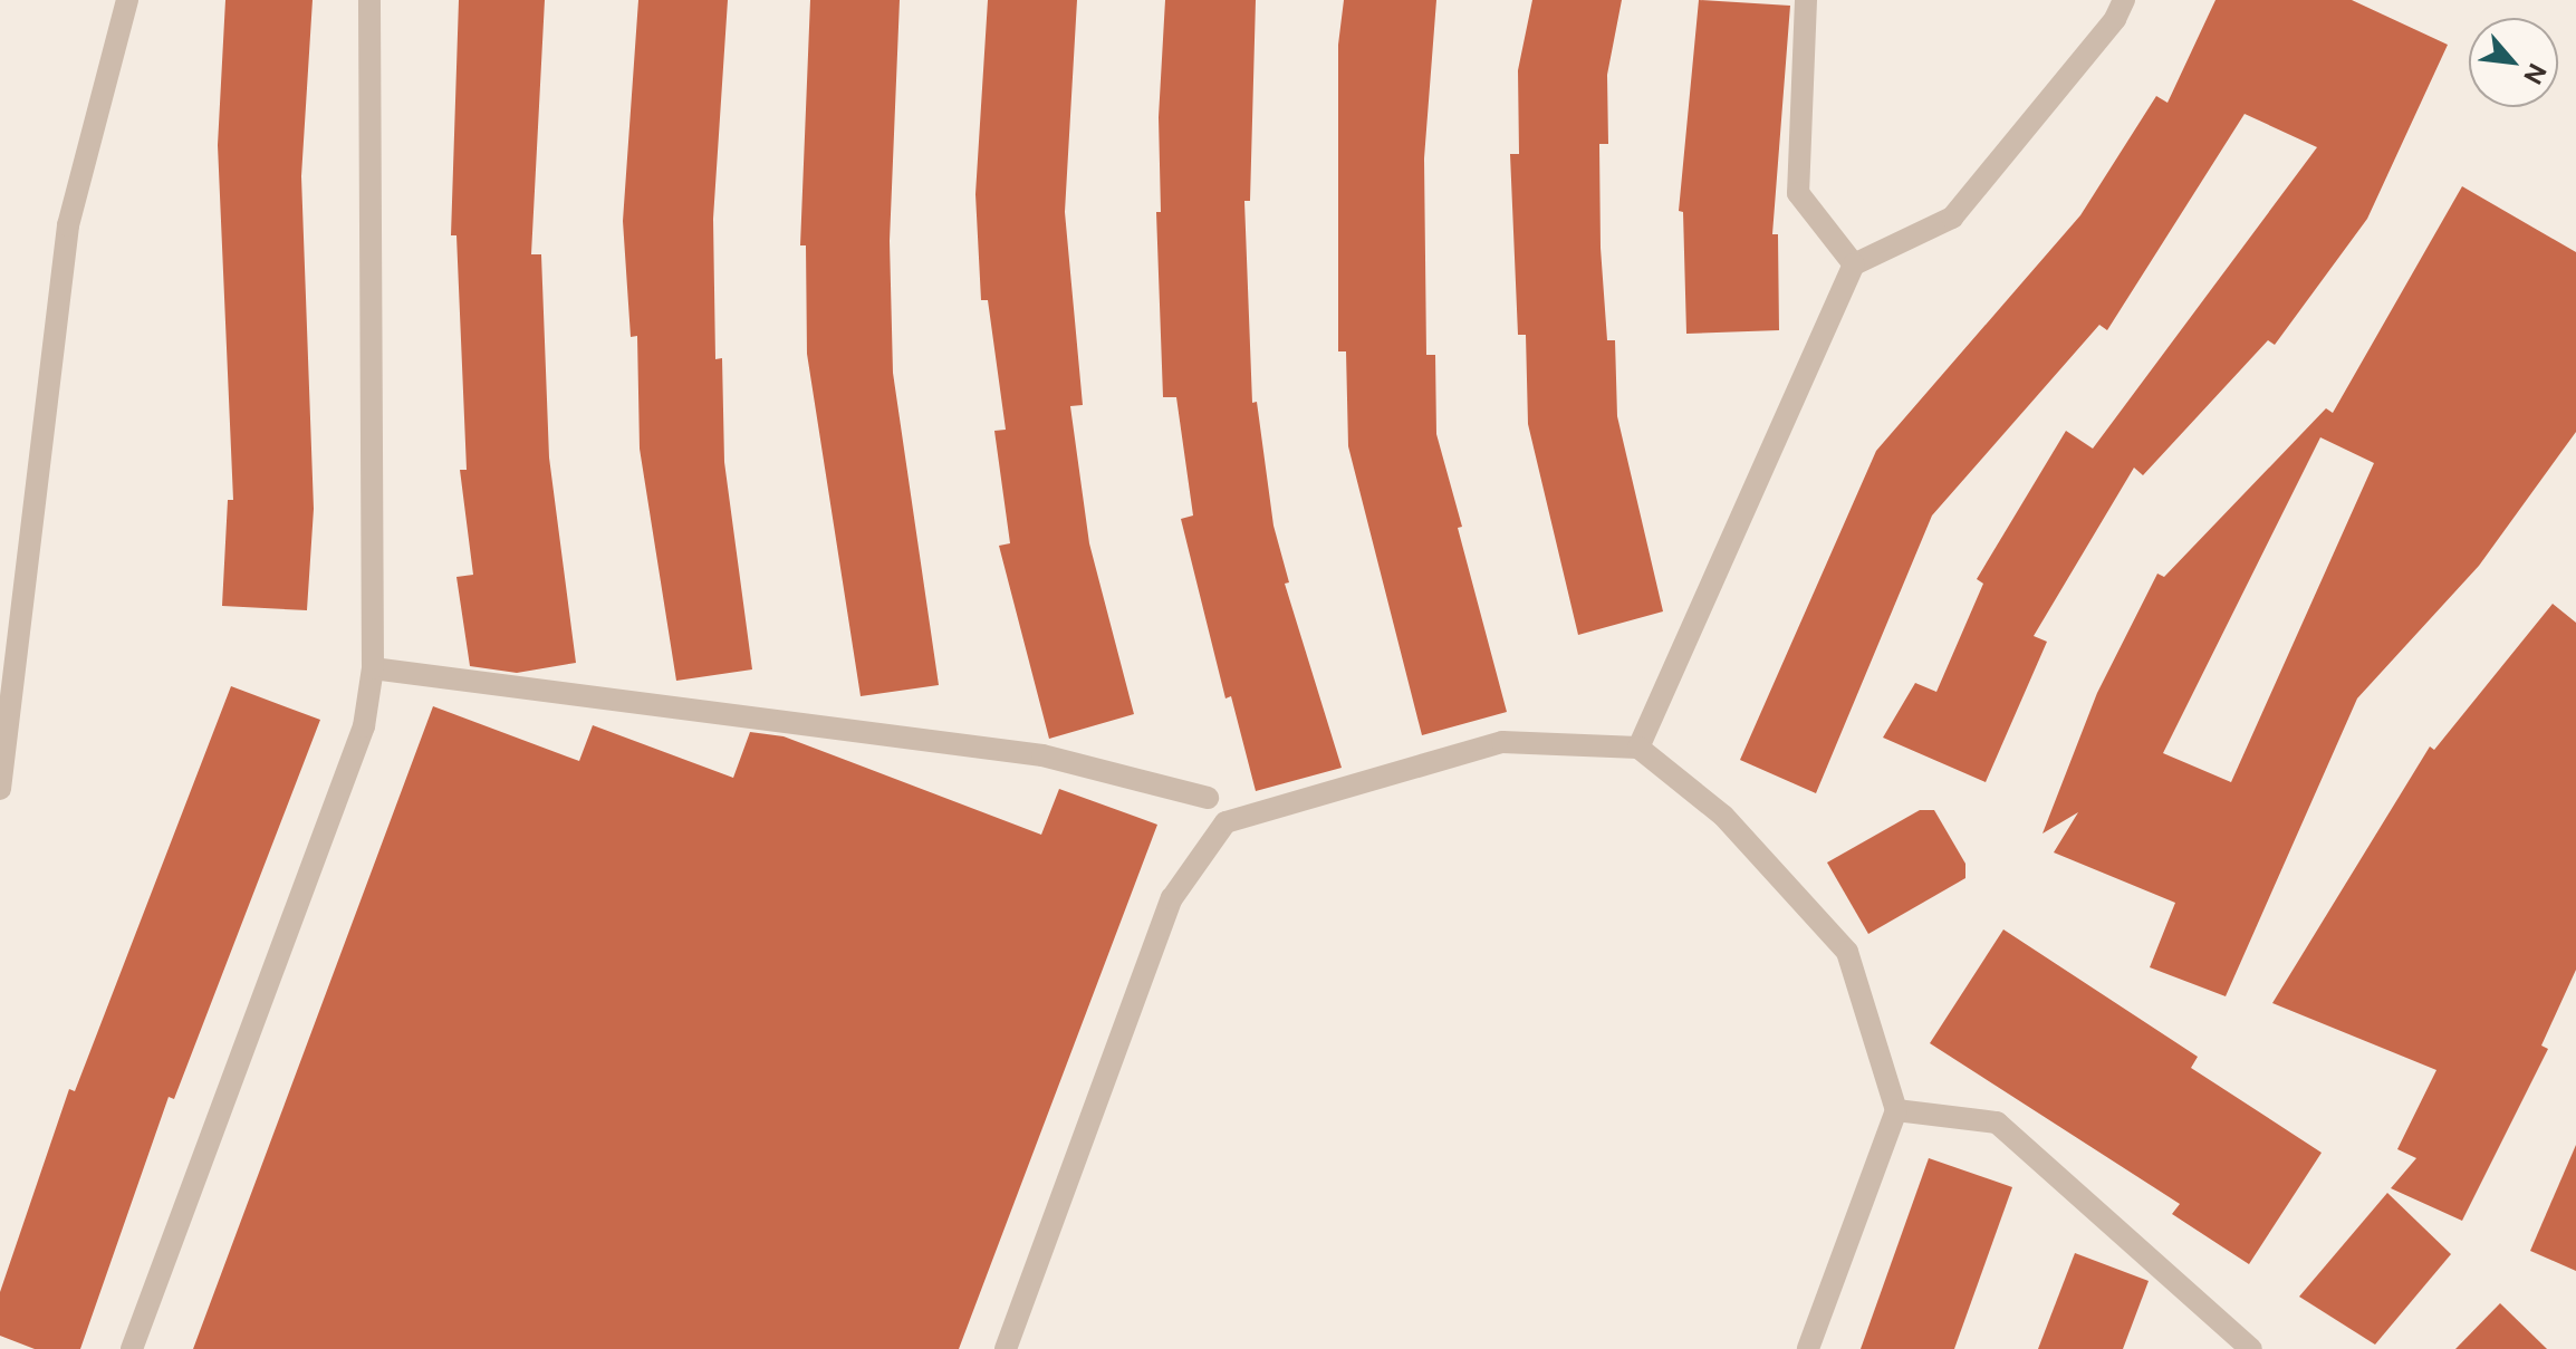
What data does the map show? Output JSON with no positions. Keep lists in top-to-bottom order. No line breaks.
{"north":"bottom right"}
